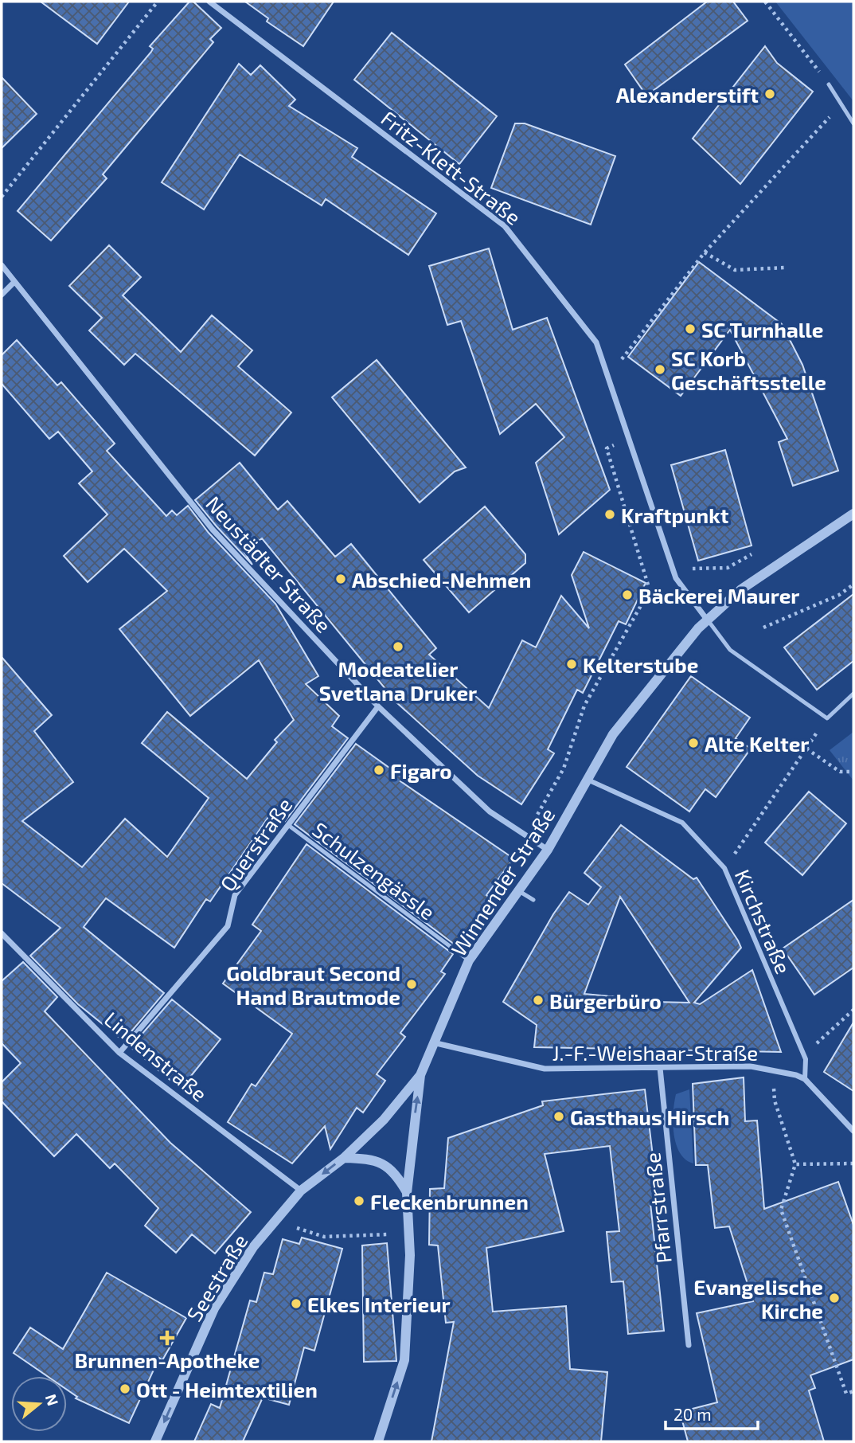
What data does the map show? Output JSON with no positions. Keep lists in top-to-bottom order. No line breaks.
{"streets":{"street":["Fritz-Klett-Straße","Neustädter Straße","Querstraße","Winnender Straße","Kirchstraße","J.-F.-Weishaar-Straße","Lindenstraße","Pfarrstraße","Seestraße"],"lane":["Schulzengässle"]},"crossings":[["Fritz-Klett-Straße","Winnender Straße"],["Neustädter Straße","Querstraße"],["Neustädter Straße","Winnender Straße"],["Querstraße","Schulzengässle"],["Querstraße","Lindenstraße"],["Schulzengässle","Winnender Straße"],["Winnender Straße","Kirchstraße"],["Winnender Straße","J.-F.-Weishaar-Straße"],["Winnender Straße","Seestraße"],["Kirchstraße","J.-F.-Weishaar-Straße"],["J.-F.-Weishaar-Straße","Pfarrstraße"],["Lindenstraße","Seestraße"]],"one_way":["Seestraße"],"places":{"other":["Alexanderstift","SC Turnhalle","SC Korb Geschäftsstelle","Kraftpunkt","Abschied-Nehmen","Bäckerei Maurer","Modeatelier Svetlana Druker","Kelterstube","Alte Kelter","Figaro","Goldbraut Second Hand Brautmode","Bürgerbüro","Gasthaus Hirsch","Fleckenbrunnen","Evangelische Kirche","Elkes Interieur","Ott - Heimtextilien"],"health":["Brunnen-Apotheke"]},"scale_bar":"20 m","north":"right"}
